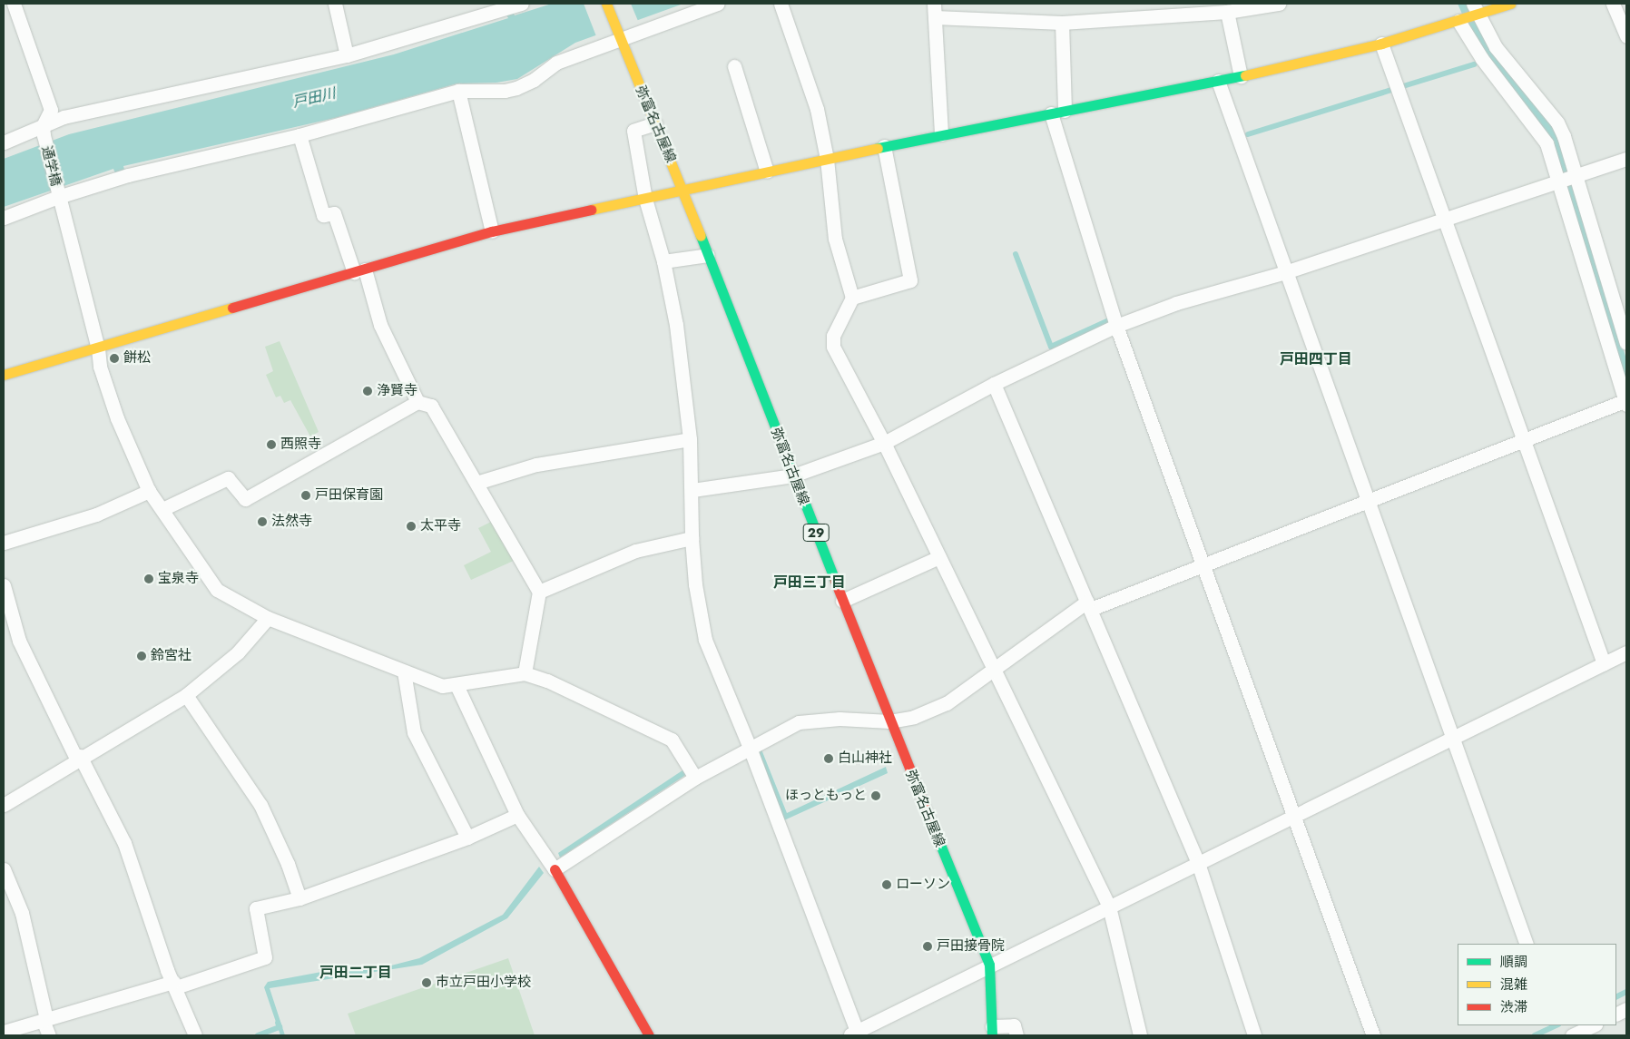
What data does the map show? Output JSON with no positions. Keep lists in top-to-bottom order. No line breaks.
{"streets":{"street":["弥富名古屋線","通学橋","29"]},"districts":["戸田四丁目","戸田三丁目","戸田二丁目"],"water":["戸田川"],"places":["餅松","浄賢寺","西照寺","戸田保育園","法然寺","太平寺","宝泉寺","鈴宮社","白山神社","ほっともっと","ローソン","戸田接骨院","市立戸田小学校"],"legend":["順調","混雑","渋滞"]}
